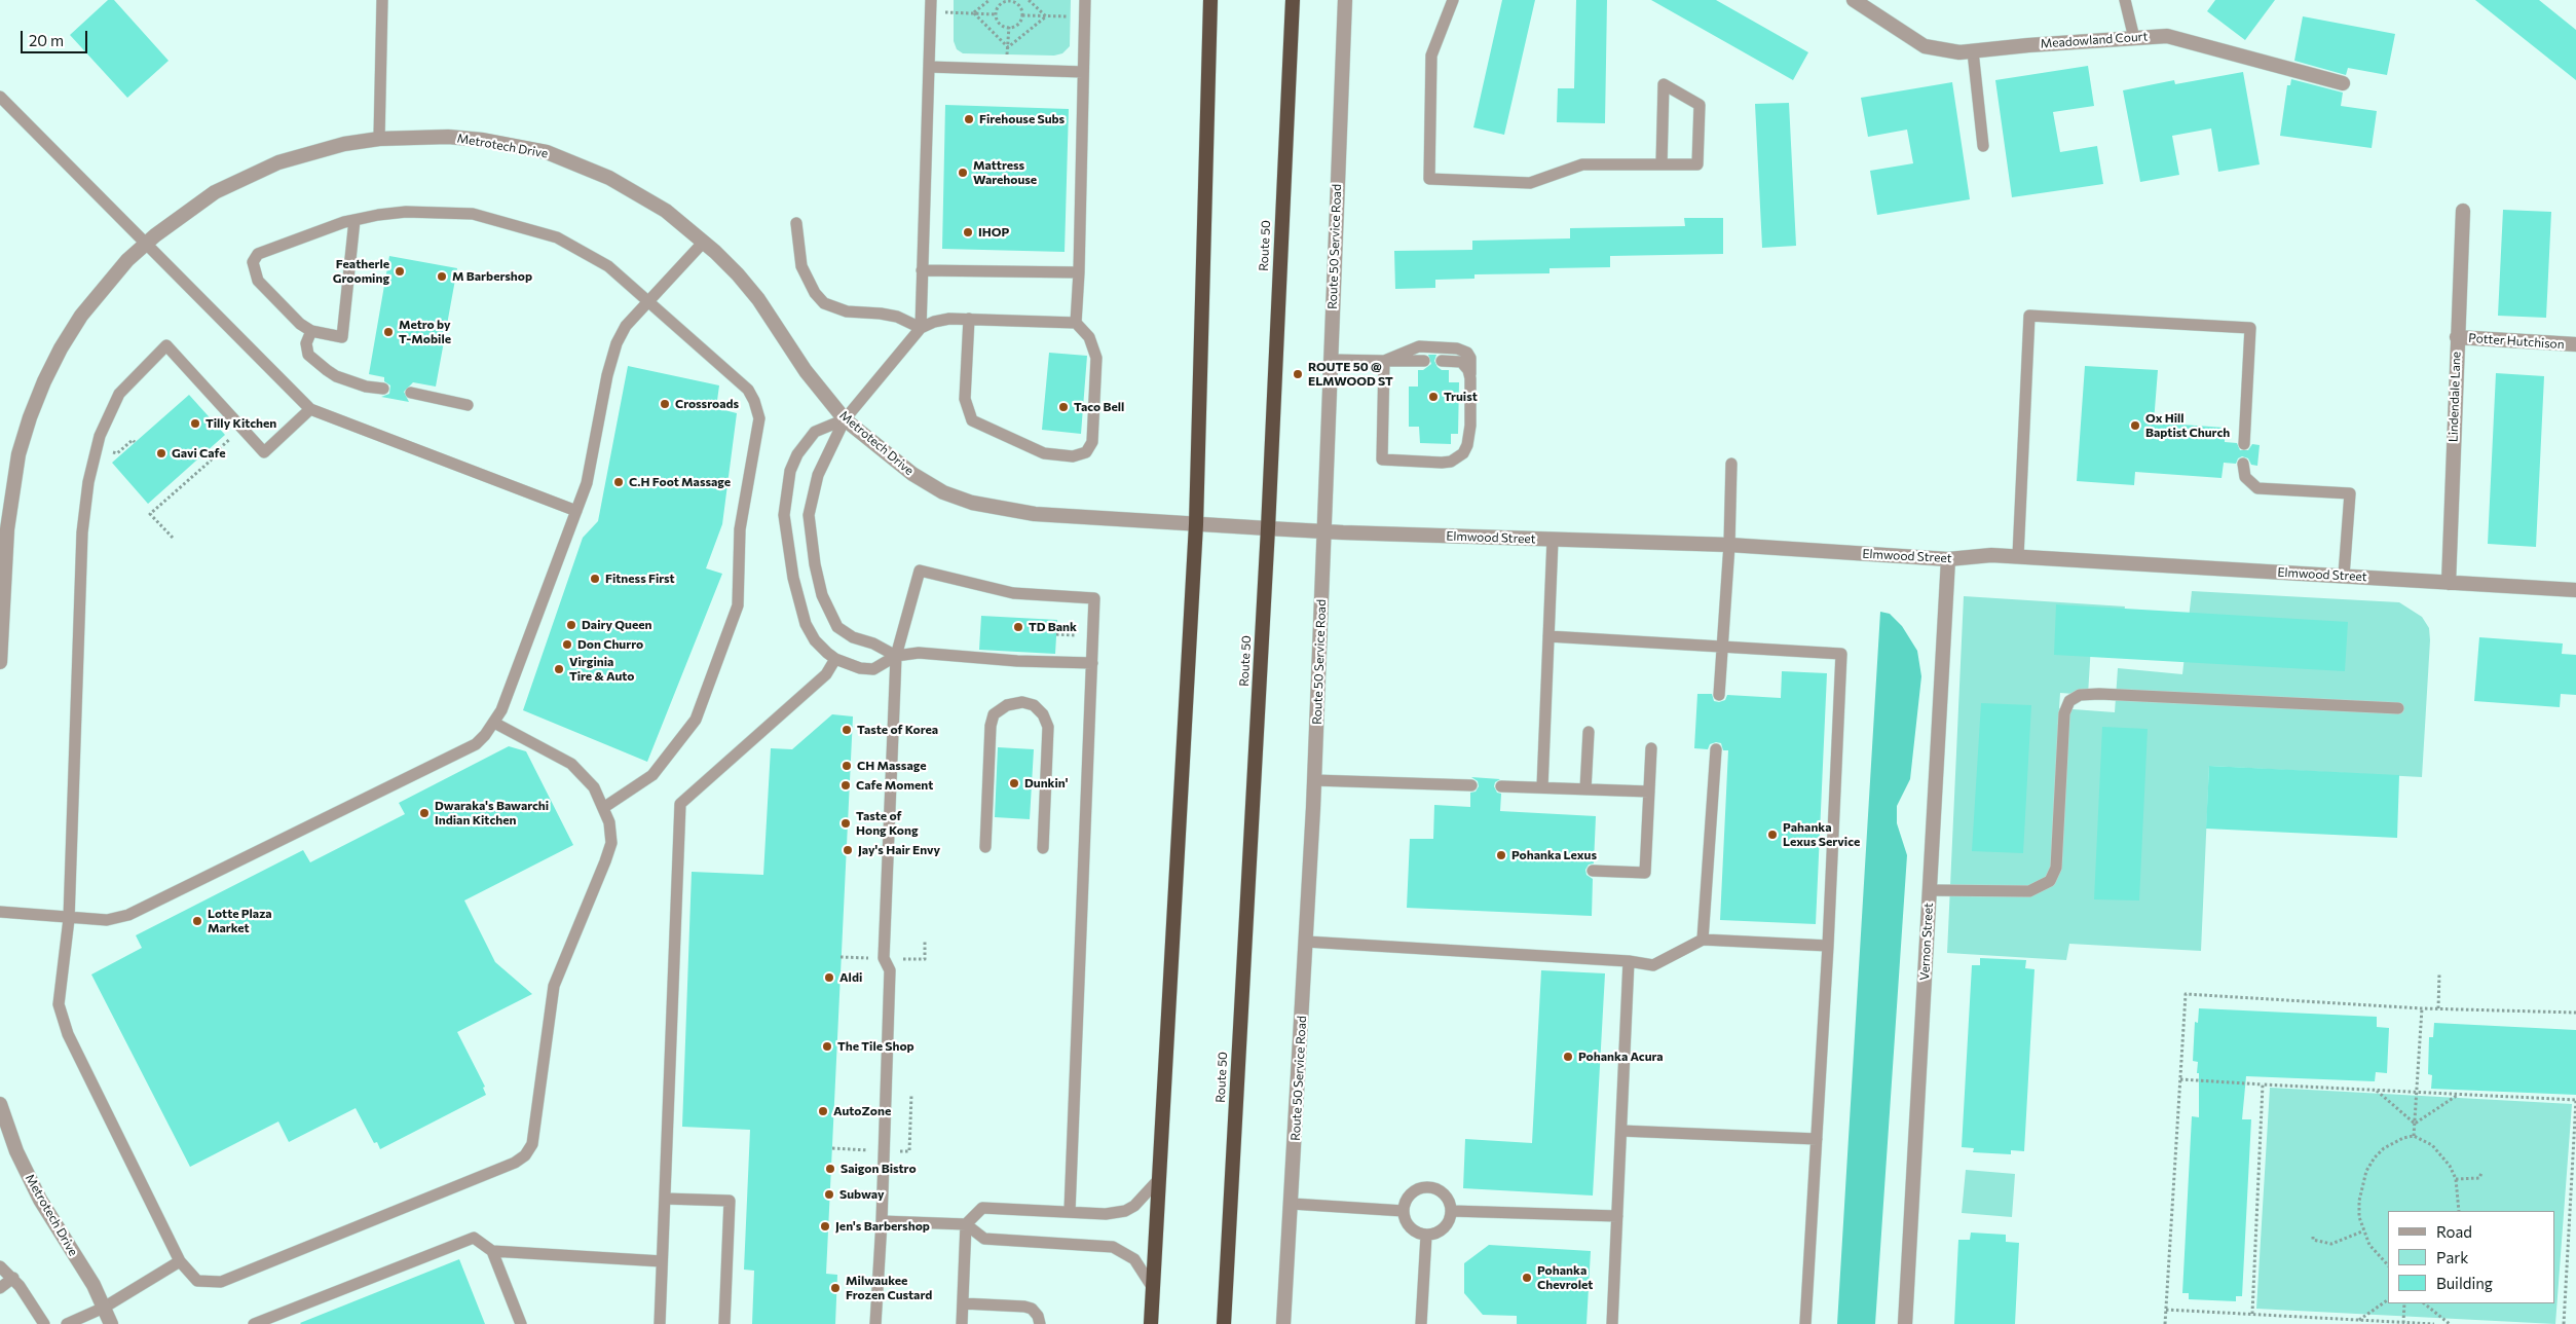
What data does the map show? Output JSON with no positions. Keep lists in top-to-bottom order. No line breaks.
{"streets":{"highway":["Route 50"],"street":["Meadowland Court","Metrotech Drive","Route 50 Service Road","Potter Hutchison","Lindendale Lane","Elmwood Street","Vernon Street"]},"crossings":[["Metrotech Drive","Route 50"],["Metrotech Drive","Elmwood Street"],["Route 50","Elmwood Street"],["Route 50 Service Road","Elmwood Street"],["Potter Hutchison","Lindendale Lane"],["Lindendale Lane","Elmwood Street"],["Elmwood Street","Vernon Street"]],"places":["Firehouse Subs","Mattress Warehouse","IHOP","Featherle Grooming","M Barbershop","Metro by T-Mobile","ROUTE 50 @ ELMWOOD ST","Truist","Crossroads","Taco Bell","Tilly Kitchen","Ox Hill Baptist Church","Gavi Cafe","C.H Foot Massage","Fitness First","Dairy Queen","TD Bank","Don Churro","Virginia Tire & Auto","Taste of Korea","CH Massage","Dunkin'","Cafe Moment","Dwaraka's Bawarchi Indian Kitchen","Taste of Hong Kong","Pahanka Lexus Service","Jay's Hair Envy","Pohanka Lexus","Lotte Plaza Market","Aldi","The Tile Shop","Pohanka Acura","AutoZone","Saigon Bistro","Subway","Jen's Barbershop","Pohanka Chevrolet","Milwaukee Frozen Custard"],"legend":["Road","Park","Building"],"scale_bar":"20 m"}
